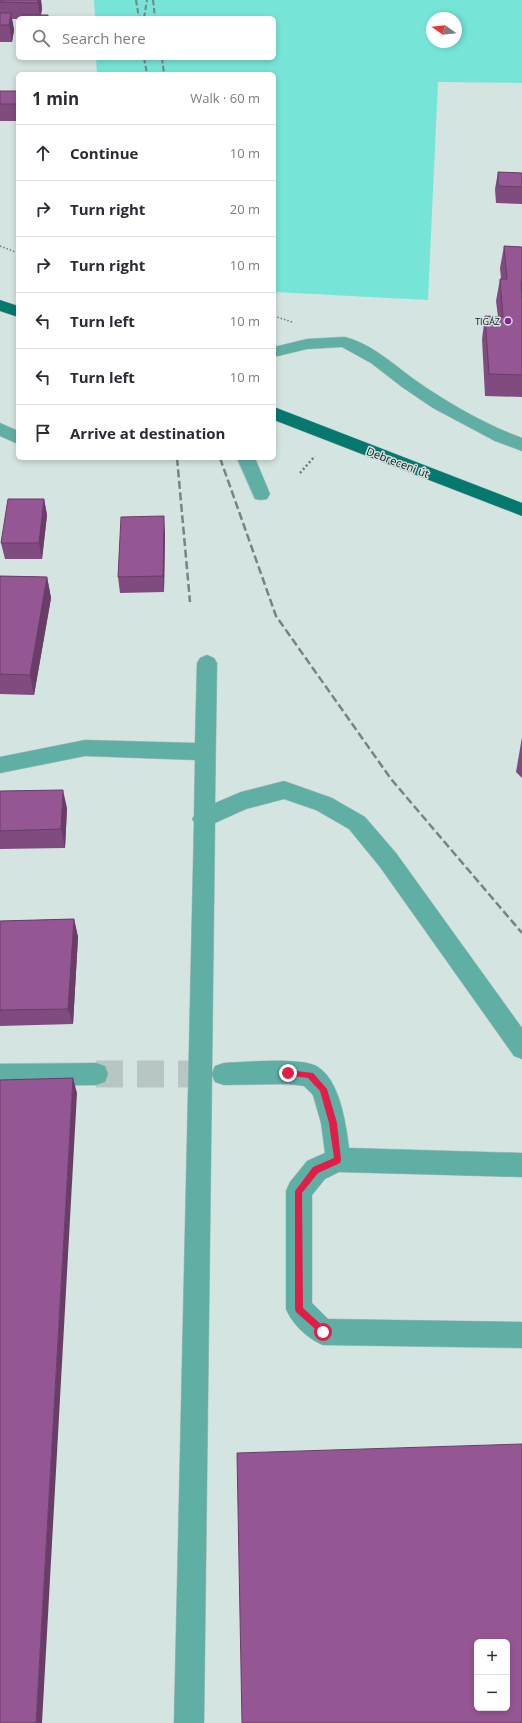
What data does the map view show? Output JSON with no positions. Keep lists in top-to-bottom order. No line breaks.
{"streets":{"main road":["Debreceni út"]},"places":["TIGÁZ"],"north":"left","page":{"search":"Search here","heading":["1 min","Walk · 60 m"],"list":[["Continue","10 m"],["Turn right","20 m"],["Turn right","10 m"],["Turn left","10 m"],["Turn left","10 m"],"Arrive at destination"],"map_buttons":["+","−"]}}
